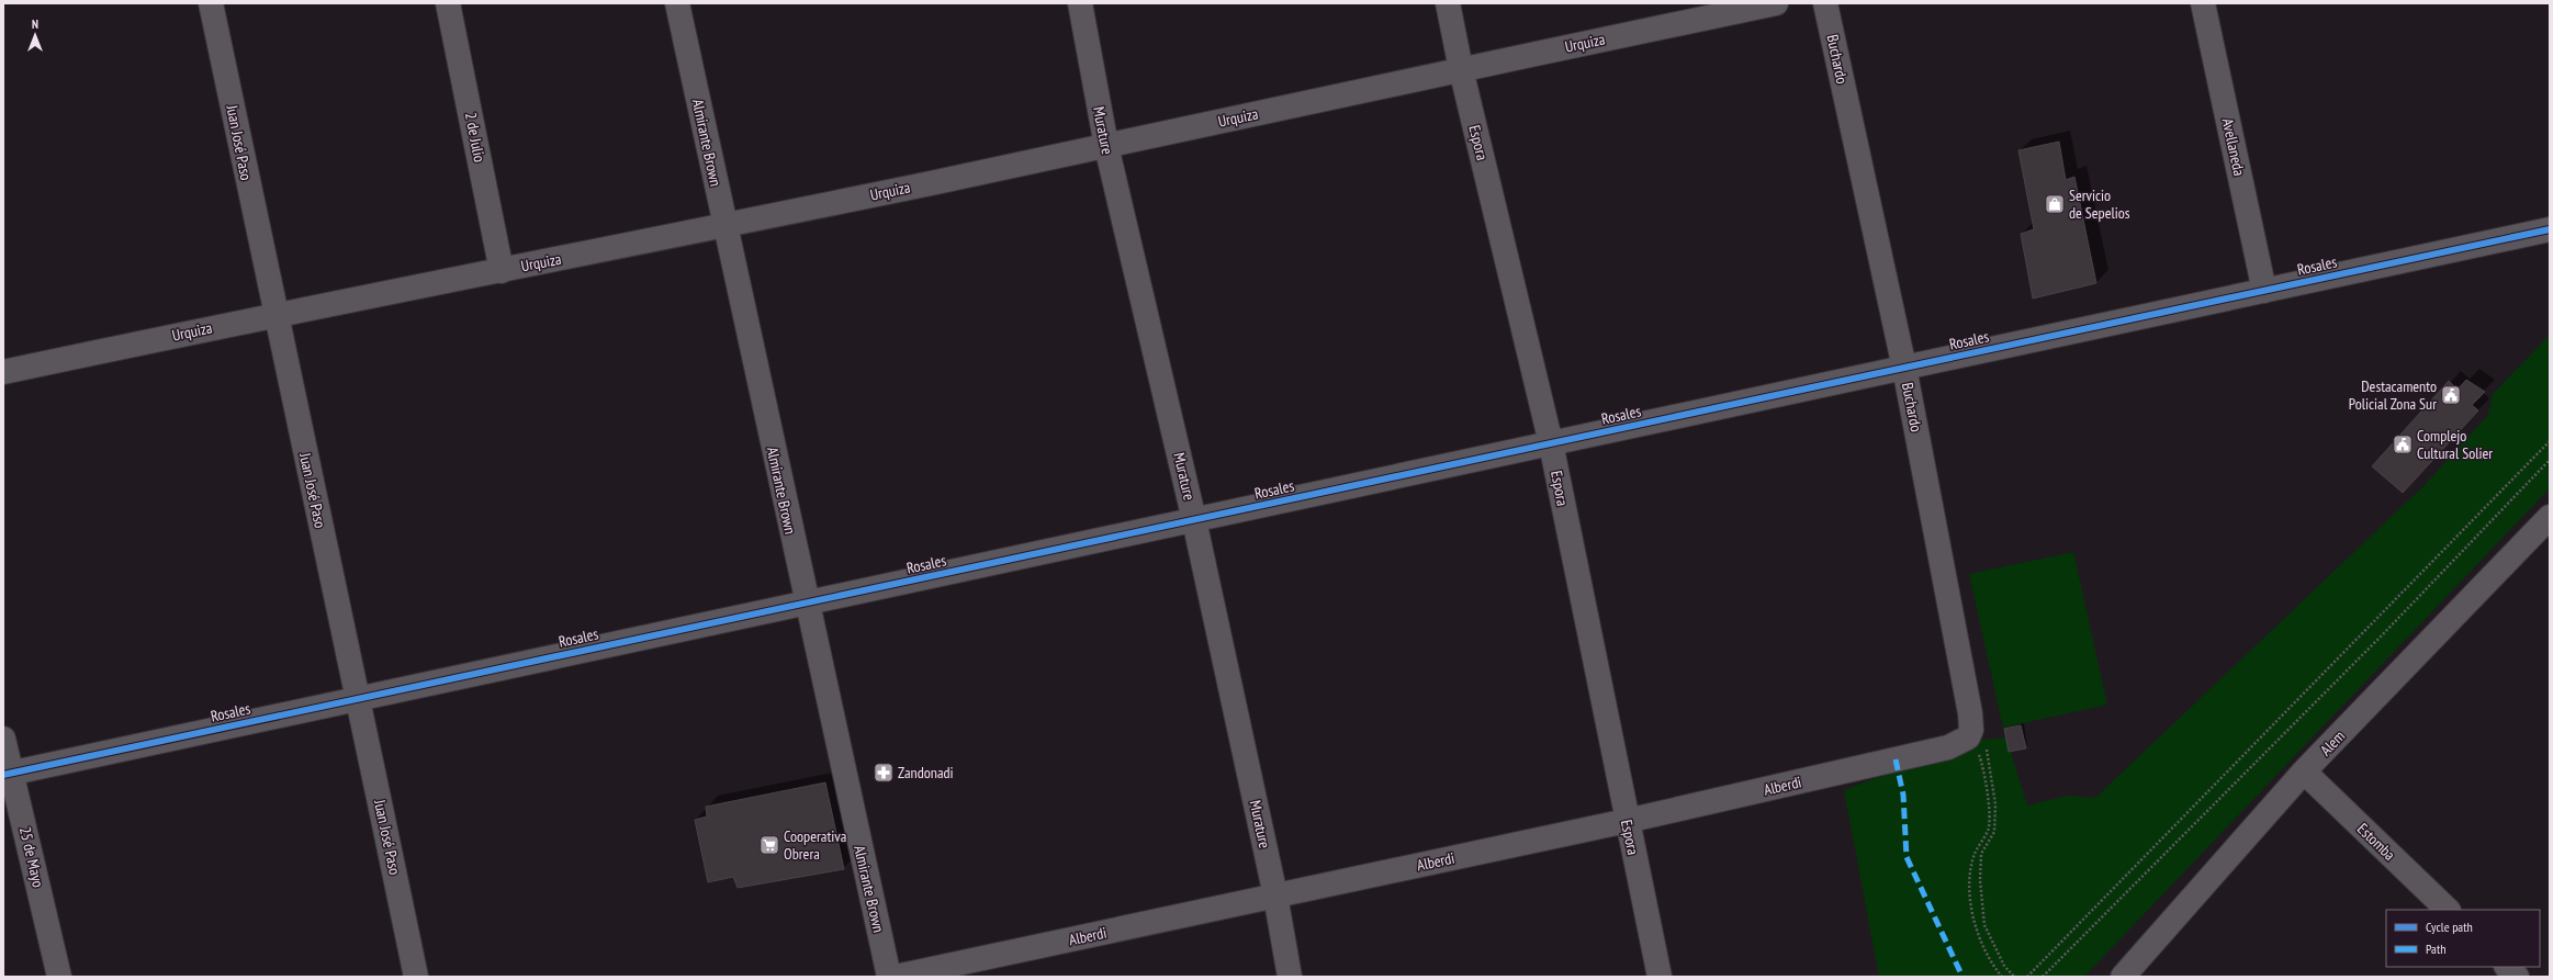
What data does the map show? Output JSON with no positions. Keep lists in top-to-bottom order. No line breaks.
{"streets":{"street":["Urquiza","Buchardo","Murature","2 de Julio","Juan José Paso","Almirante Brown","Espora","Avellaneda","Rosales","Alem","Alberdi","Estomba","25 de Mayo"]},"crossings":[["Urquiza","Murature"],["Urquiza","2 de Julio"],["Urquiza","Juan José Paso"],["Urquiza","Almirante Brown"],["Urquiza","Espora"],["Buchardo","Rosales"],["Buchardo","Alberdi"],["Murature","Rosales"],["Murature","Alberdi"],["Juan José Paso","Rosales"],["Almirante Brown","Rosales"],["Espora","Rosales"],["Espora","Alberdi"],["Avellaneda","Rosales"],["Rosales","25 de Mayo"],["Alem","Estomba"]],"places":{"shop":["Servicio de Sepelios"],"public building":["Destacamento Policial Zona Sur","Complejo Cultural Solier"],"pharmacy":["Zandonadi"],"supermarket":["Cooperativa Obrera"]},"legend":["Cycle path","Path"],"north":"top"}
